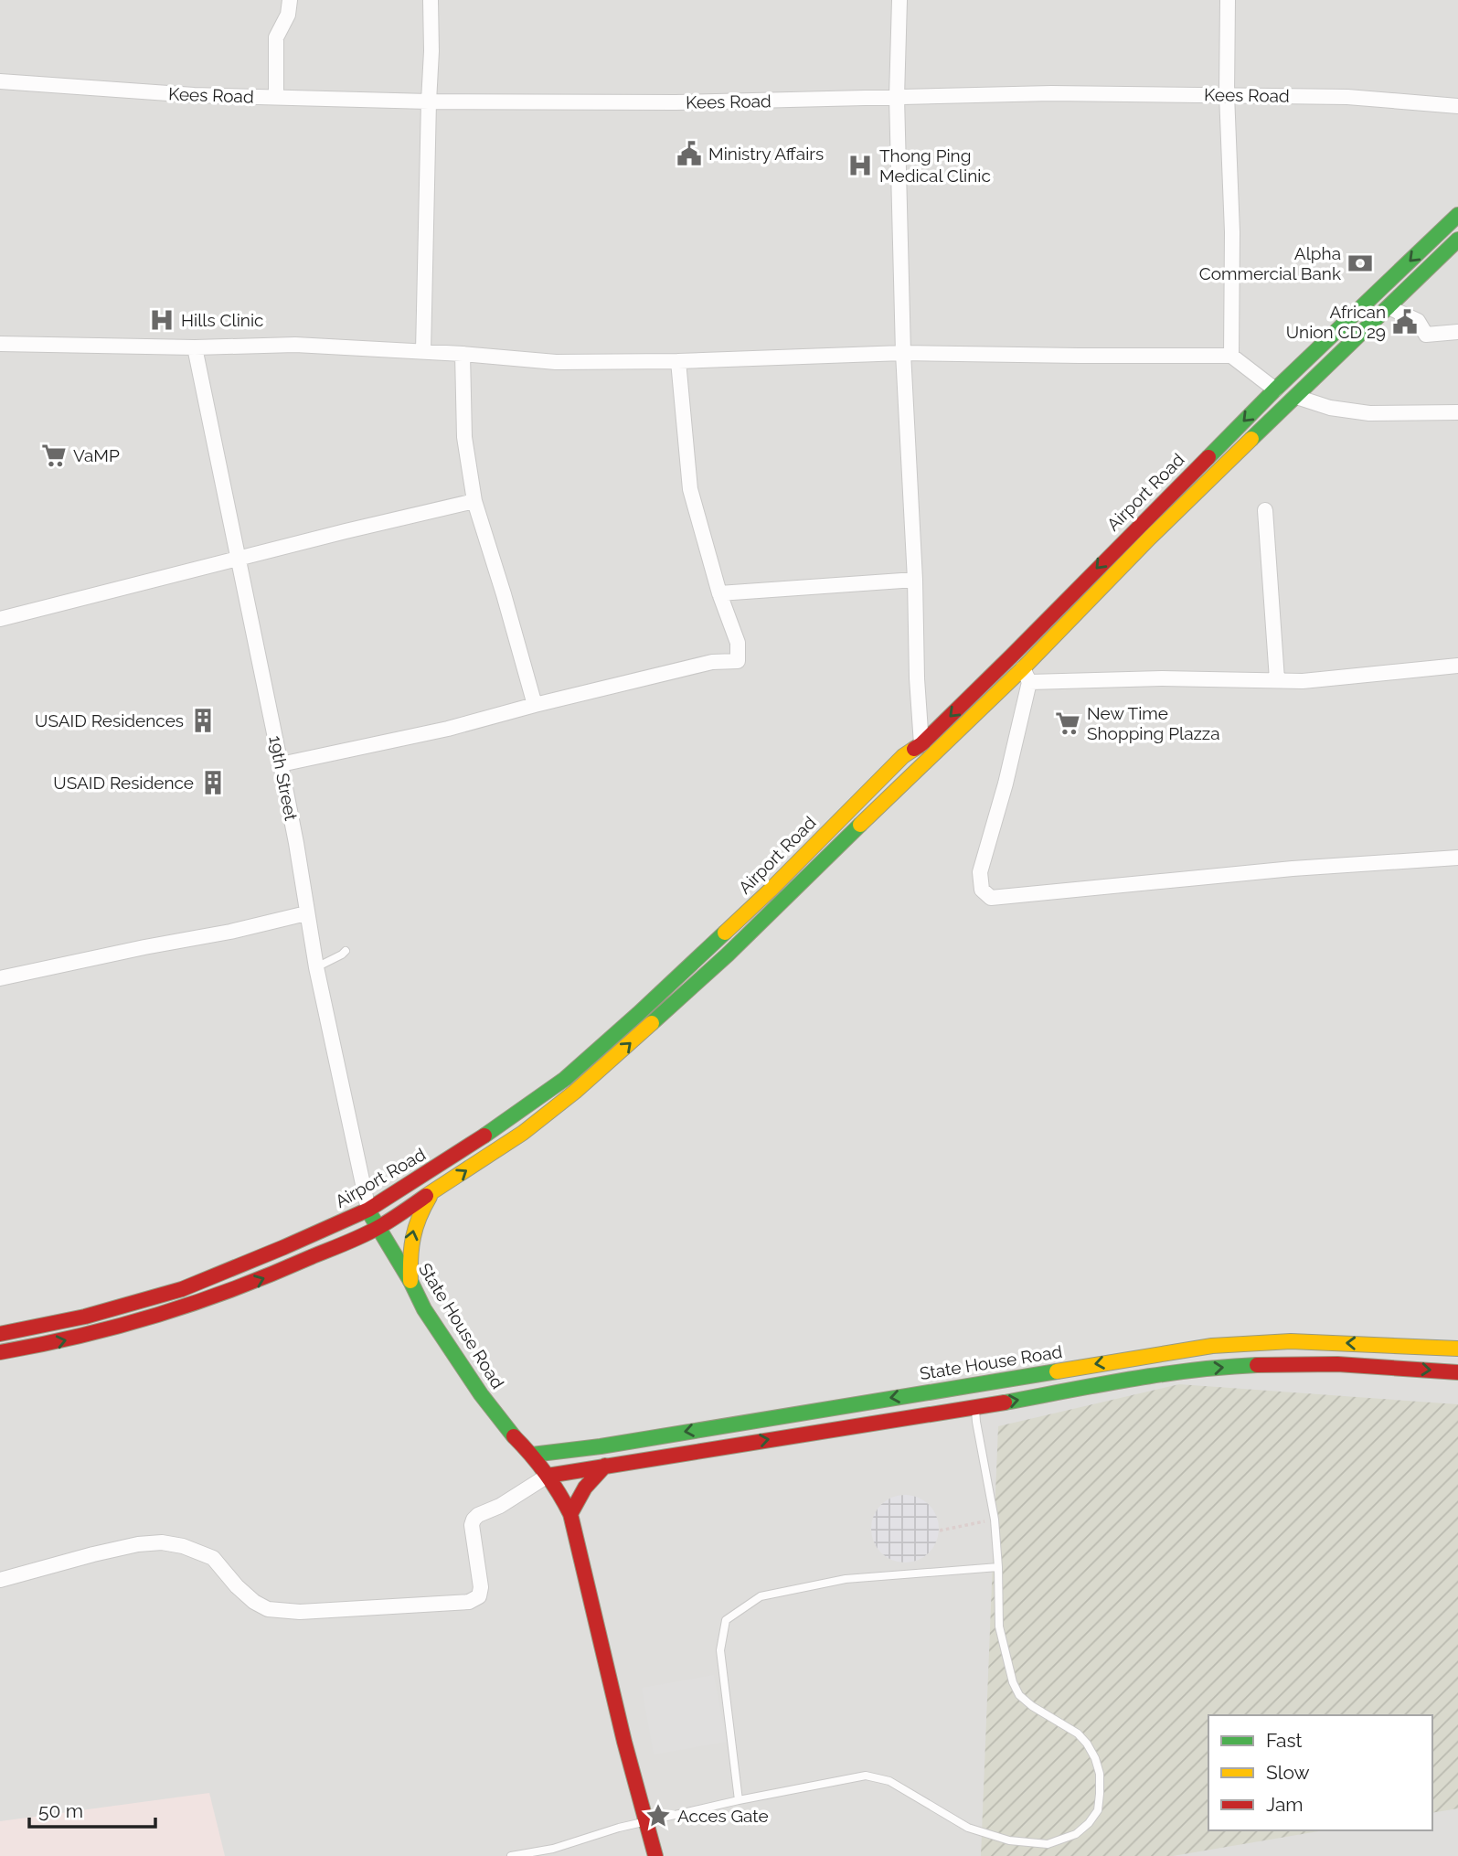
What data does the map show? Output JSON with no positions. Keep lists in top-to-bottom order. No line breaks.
{"streets":{"main road":["Airport Road","State House Road"],"street":["Kees Road","19th Street"]},"crossings":[["Airport Road","19th Street"],["Airport Road","State House Road"],["19th Street","State House Road"]],"places":{"public building":["Ministry Affairs","African Union CD 29"],"hospital":["Thong Ping Medical Clinic","Hills Clinic"],"bank":["Alpha Commercial Bank"],"supermarket":["VaMP","New Time Shopping Plazza"],"building":["USAID Residences","USAID Residence"],"place":["Acces Gate"]},"legend":["Fast","Slow","Jam"],"scale_bar":"50 m"}
